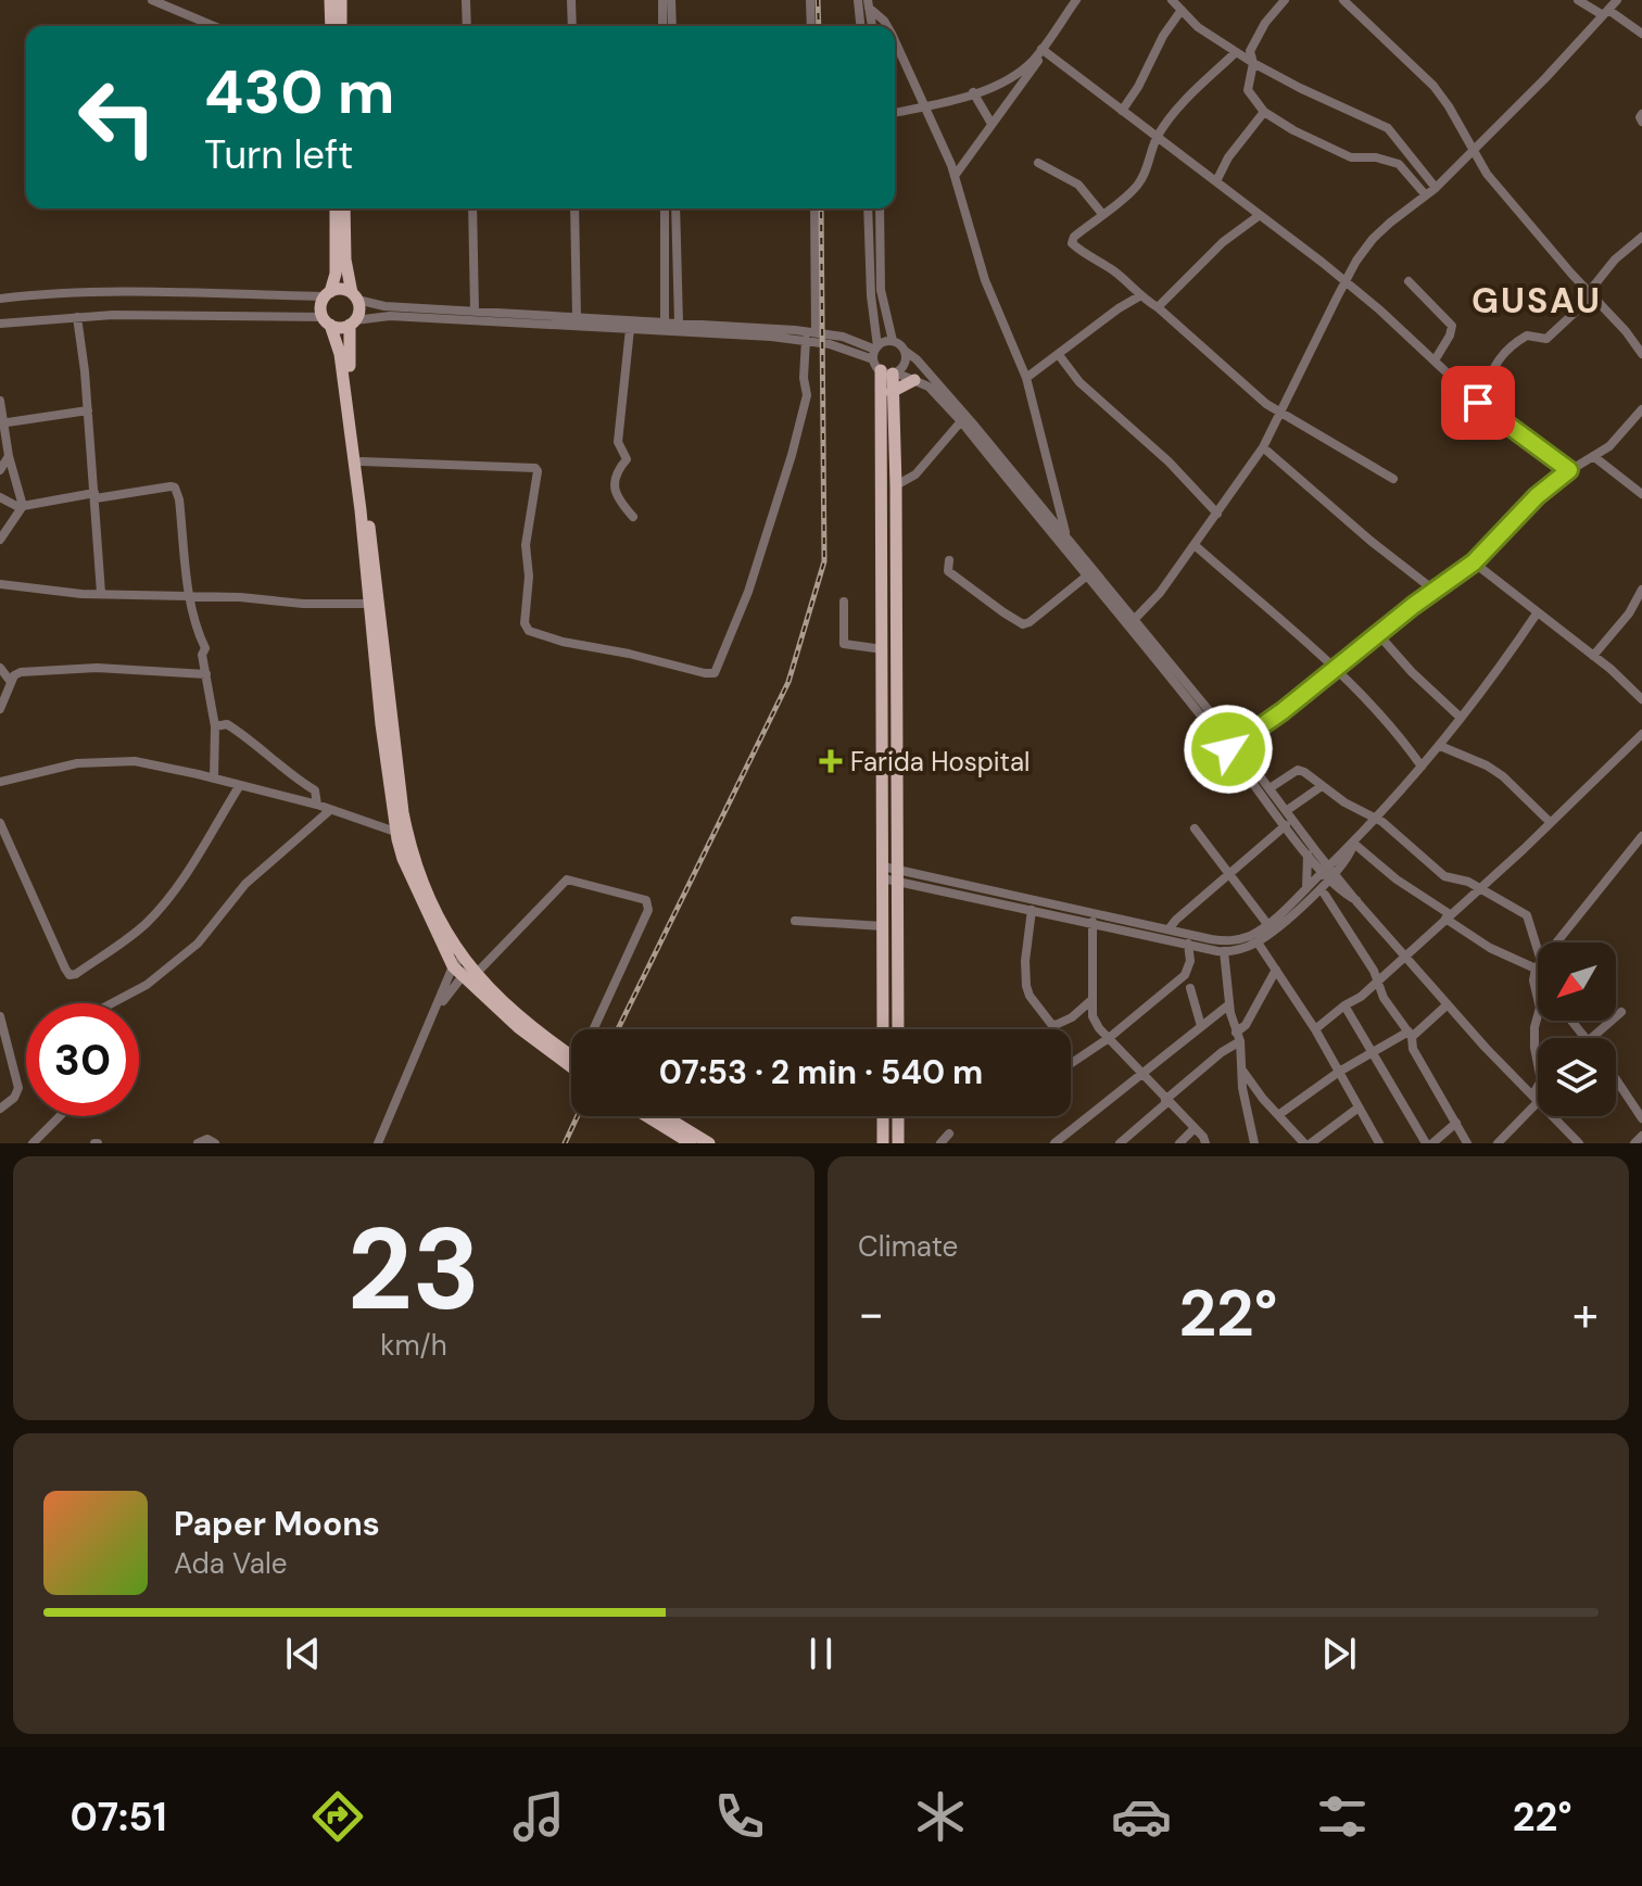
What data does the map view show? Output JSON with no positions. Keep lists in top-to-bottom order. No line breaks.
{"districts":["GUSAU"],"places":{"health":["Farida Hospital"]},"north":"bottom left","page":{"turn":["430 m","Turn left"],"limit":"30","trip":"07:53 · 2 min · 540 m","tile":[["23","km/h"],"Climate"],"heat":["−","22°","+"],"song":["Paper Moons","Ada Vale"],"tabs":["07:51","22°"]}}
